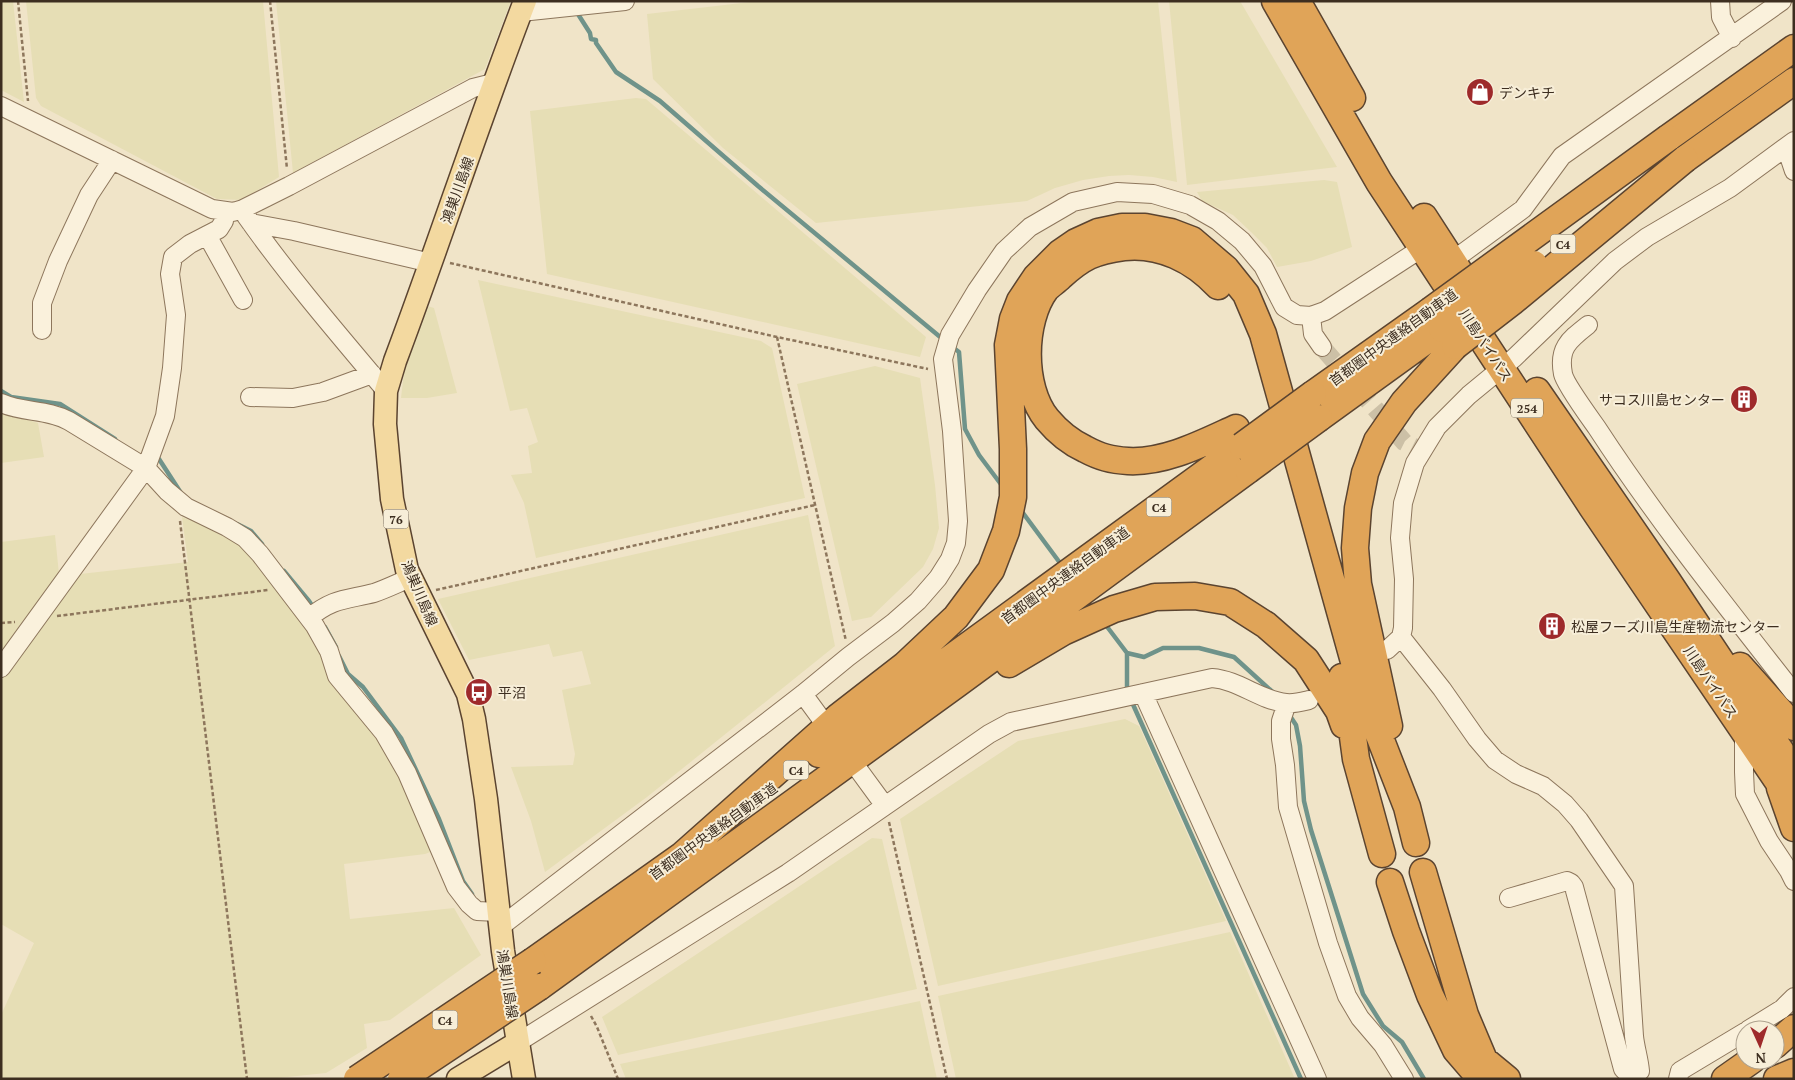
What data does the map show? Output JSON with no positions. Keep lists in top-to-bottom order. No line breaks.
{"streets":{"highway":["C4","首都圏中央連絡自動車道","川島バイパス","254"],"main road":["鴻巣川島線","76"]},"crossings":[["C4","首都圏中央連絡自動車道"]],"places":{"shop":["デンキチ"],"building":["サコス川島センター","松屋フーズ川島生産物流センター"],"bus stop":["平沼"]},"north":"bottom"}
